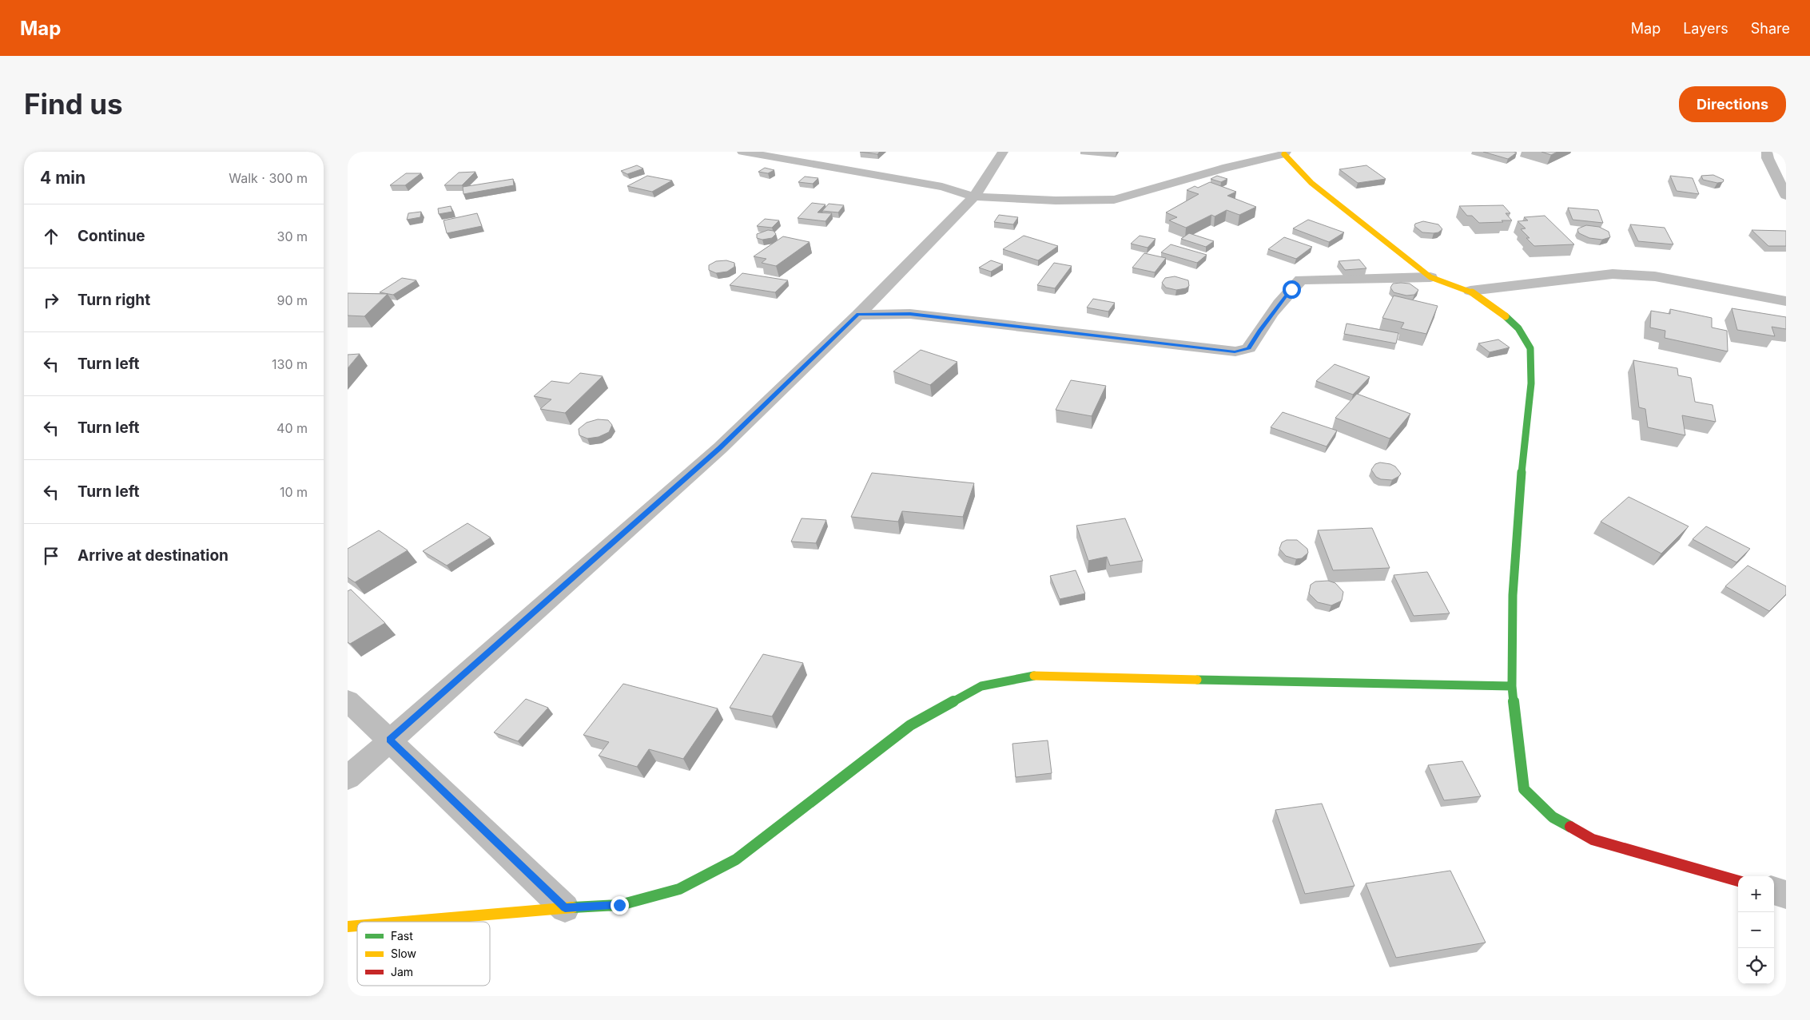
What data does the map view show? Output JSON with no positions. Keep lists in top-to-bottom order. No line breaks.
{"legend":["Fast","Slow","Jam"],"page":{"header":"Map","nav":["Map","Layers","Share"],"buttons":"Directions","title":"Find us","heading":["4 min","Walk · 300 m"],"list":[["Continue","30 m"],["Turn right","90 m"],["Turn left","130 m"],["Turn left","40 m"],["Turn left","10 m"],"Arrive at destination"],"map_buttons":["+","−"]}}
